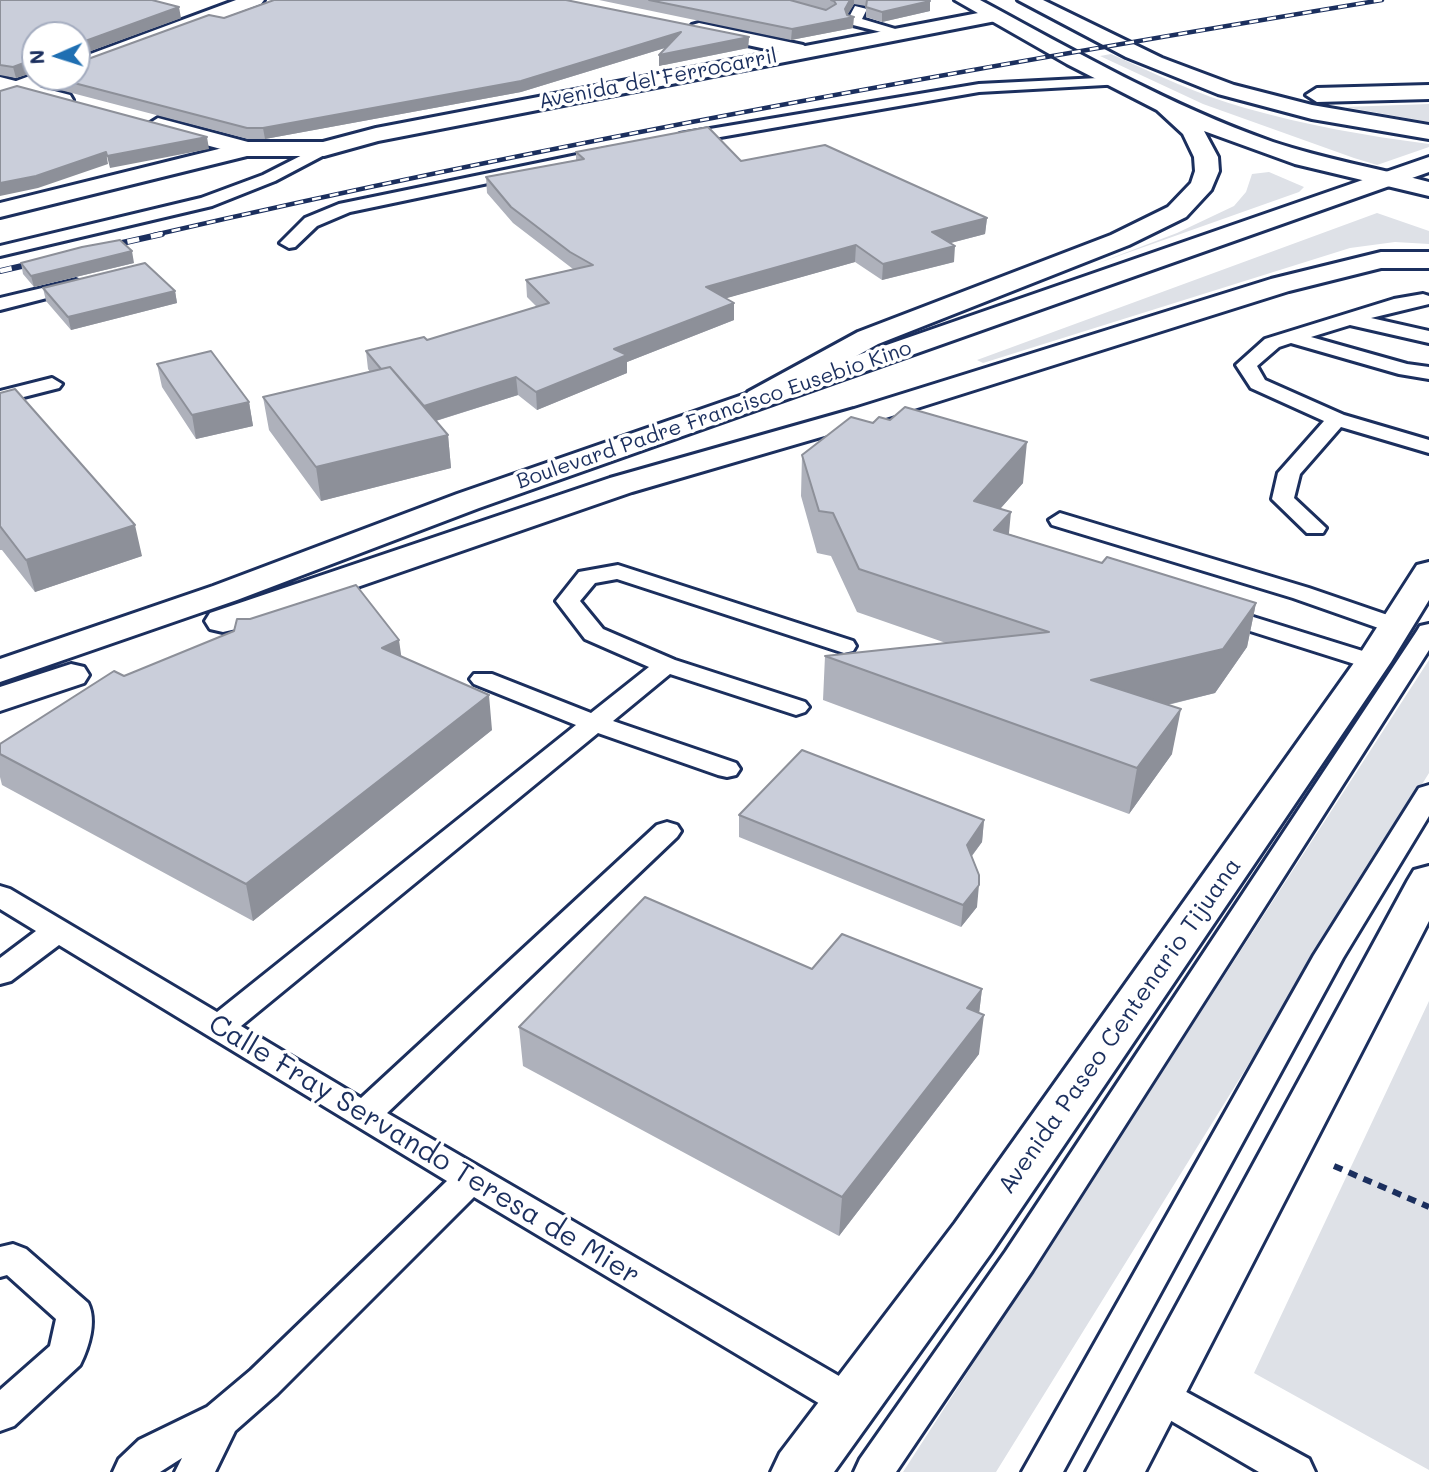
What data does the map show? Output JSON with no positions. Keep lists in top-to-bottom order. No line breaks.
{"streets":{"main road":["Avenida del Ferrocarril","Boulevard Padre Francisco Eusebio Kino","Avenida Paseo Centenario Tijuana"],"lane":["Calle Fray Servando Teresa de Mier"]},"crossings":[["Avenida Paseo Centenario Tijuana","Calle Fray Servando Teresa de Mier"]],"north":"left"}
